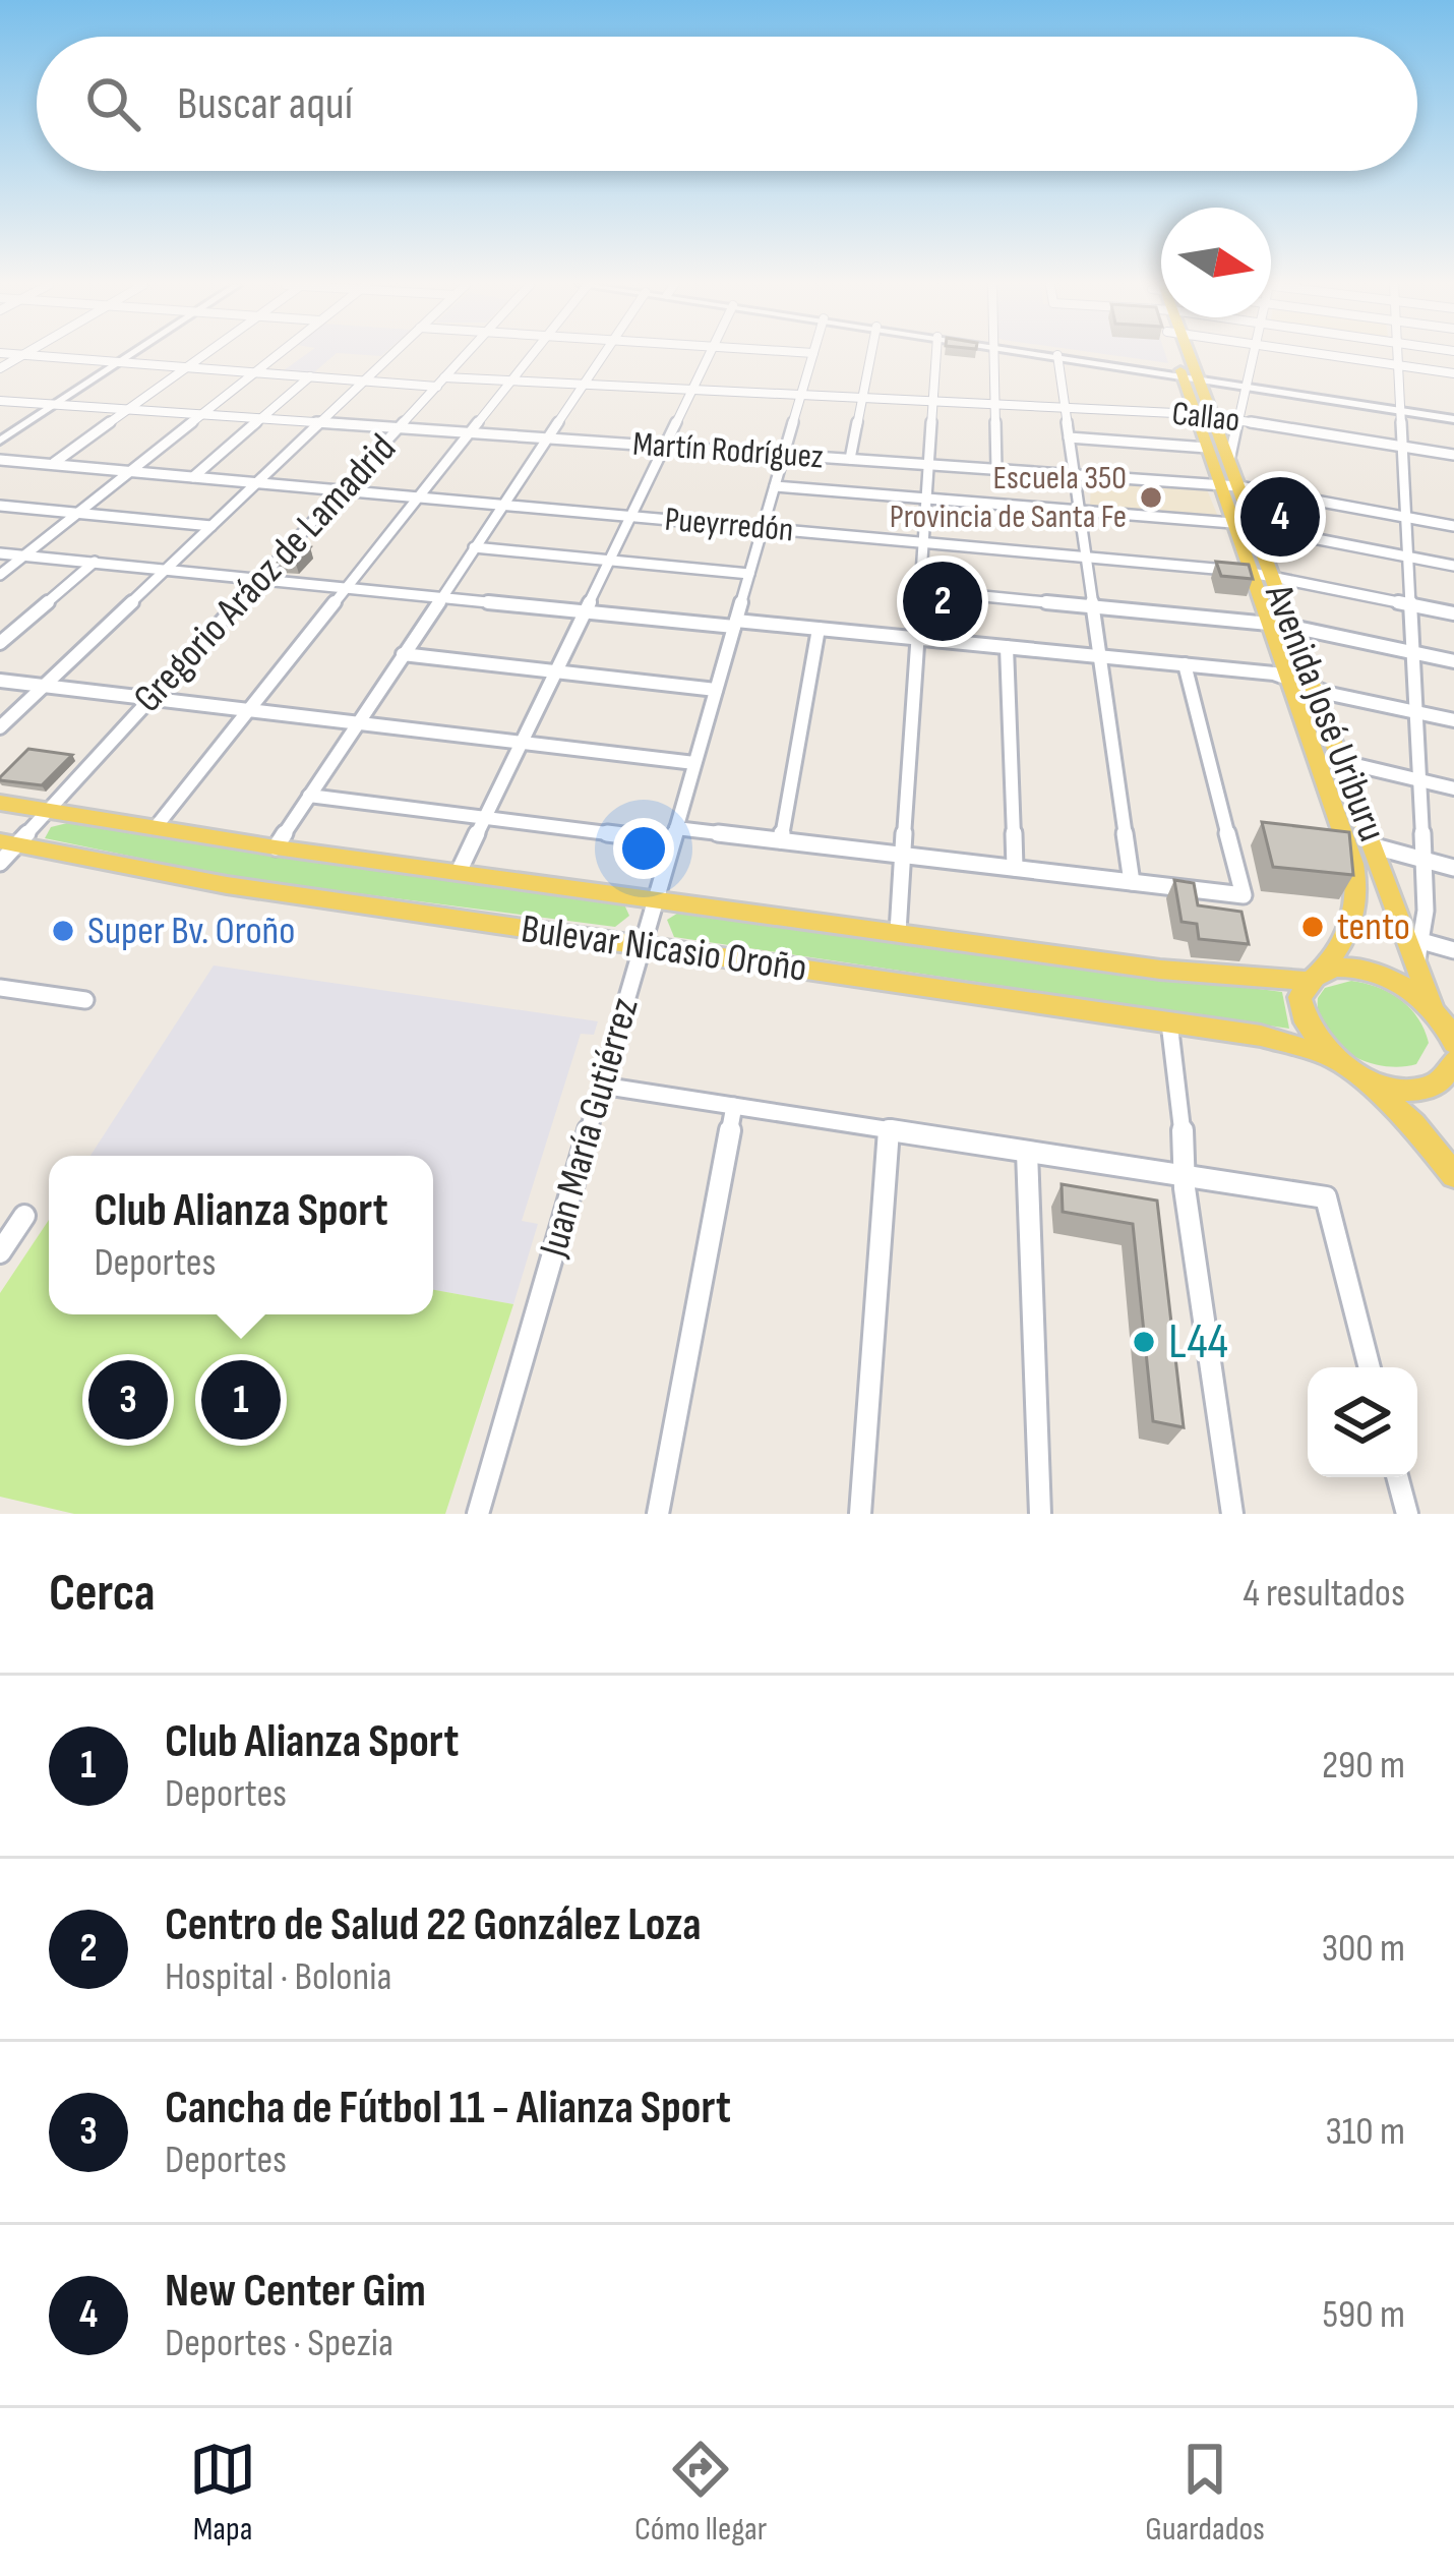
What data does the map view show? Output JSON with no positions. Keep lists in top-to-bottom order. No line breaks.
{"streets":{"main road":["Avenida José Uriburu","Bulevar Nicasio Oroño"],"street":["Callao","Martín Rodríguez","Pueyrredón","Gregorio Aráoz de Lamadrid","Juan María Gutiérrez"]},"crossings":[["Callao","Gregorio Aráoz de Lamadrid"],["Callao","Avenida José Uriburu"],["Callao","Juan María Gutiérrez"],["Martín Rodríguez","Gregorio Aráoz de Lamadrid"],["Martín Rodríguez","Avenida José Uriburu"],["Martín Rodríguez","Juan María Gutiérrez"],["Pueyrredón","Gregorio Aráoz de Lamadrid"],["Pueyrredón","Avenida José Uriburu"],["Pueyrredón","Juan María Gutiérrez"],["Gregorio Aráoz de Lamadrid","Bulevar Nicasio Oroño"],["Avenida José Uriburu","Bulevar Nicasio Oroño"],["Bulevar Nicasio Oroño","Juan María Gutiérrez"]],"places":["Escuela 350 Provincia de Santa Fe","tento","Super Bv. Oroño","L44"],"north":"right","page":{"search":"Buscar aquí","pins":["4","2","1","3"],"popup":["Club Alianza Sport","Deportes"],"heading":["Cerca","4 resultados"],"list":[{"mark":"1","name":"Club Alianza Sport","note":"Deportes","value":"290 m"},{"mark":"2","name":"Centro de Salud 22 González Loza","note":"Hospital · Bolonia","value":"300 m"},{"mark":"3","name":"Cancha de Fútbol 11 - Alianza Sport","note":"Deportes","value":"310 m"},{"mark":"4","name":"New Center Gim","note":"Deportes · Spezia","value":"590 m"}],"nav":["Mapa","Cómo llegar","Guardados"]}}
